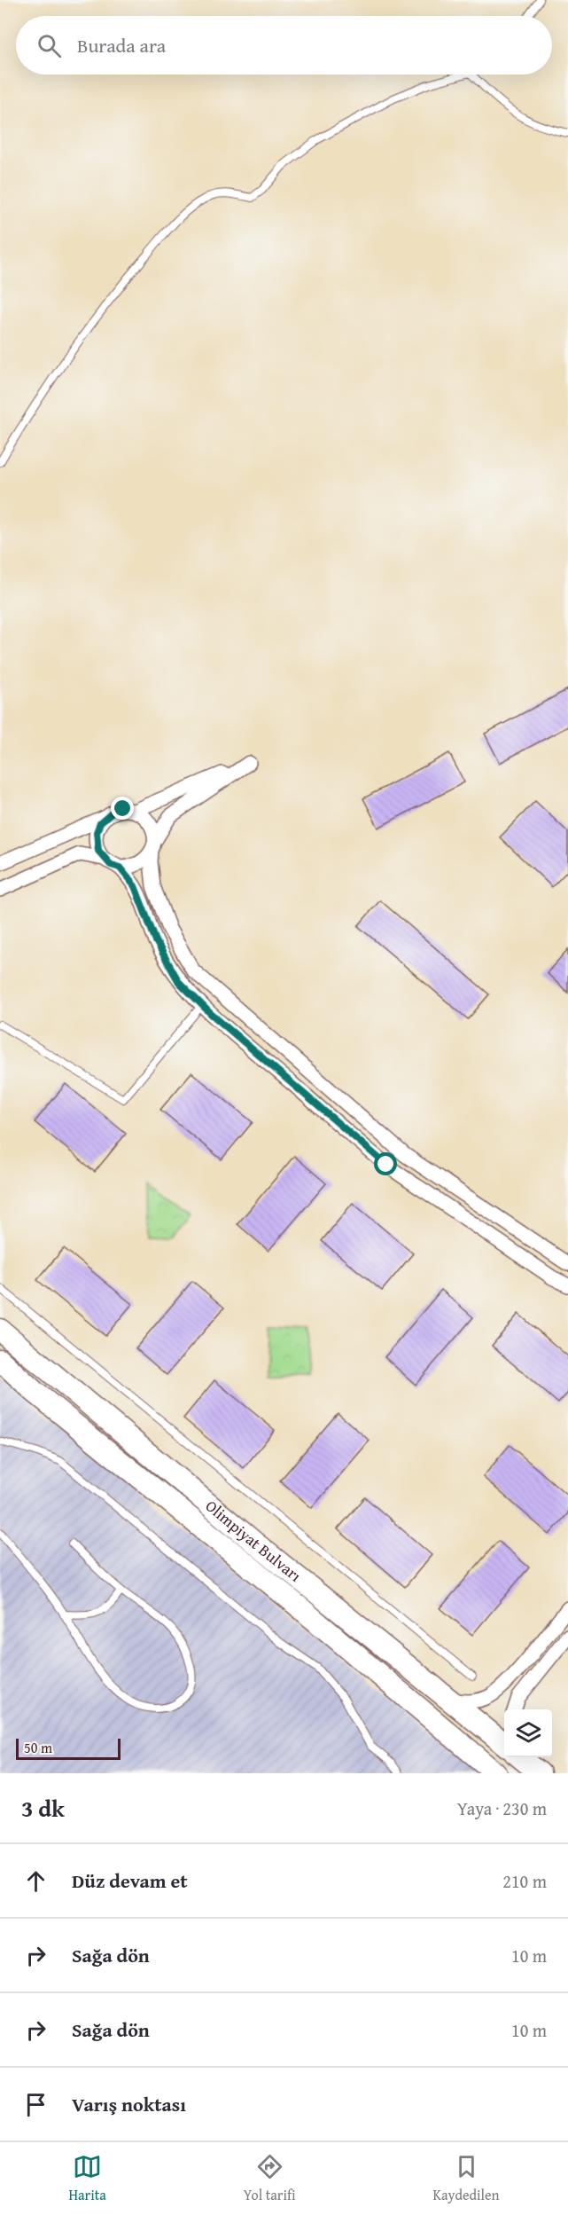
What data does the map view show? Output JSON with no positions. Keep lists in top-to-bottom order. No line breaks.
{"streets":{"main road":["Olimpiyat Bulvarı"]},"scale_bar":"50 m","page":{"search":"Burada ara","scale":"50 m","heading":["3 dk","Yaya · 230 m"],"list":[["Düz devam et","210 m"],["Sağa dön","10 m"],["Sağa dön","10 m"],"Varış noktası"],"nav":["Harita","Yol tarifi","Kaydedilen"]}}
